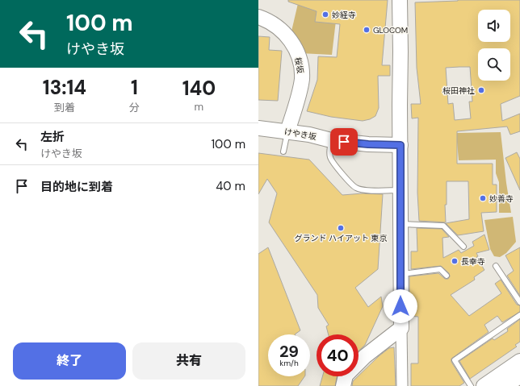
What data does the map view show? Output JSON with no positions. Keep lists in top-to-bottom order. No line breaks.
{"streets":{"street":["桜坂","けやき坂"]},"crossings":[["桜坂","けやき坂"]],"places":["妙経寺","GLOCOM","桜田神社","妙善寺","グランド ハイアット 東京","長幸寺"],"page":{"turn":["100 m","けやき坂"],"eta":["13:14","到着","1","分","140","m"],"list":[{"name":"左折","note":"けやき坂","value":"100 m"},{"name":"目的地に到着","value":"40 m"}],"speed":"29 km/h","limit":"40","buttons":["終了","共有"]}}
